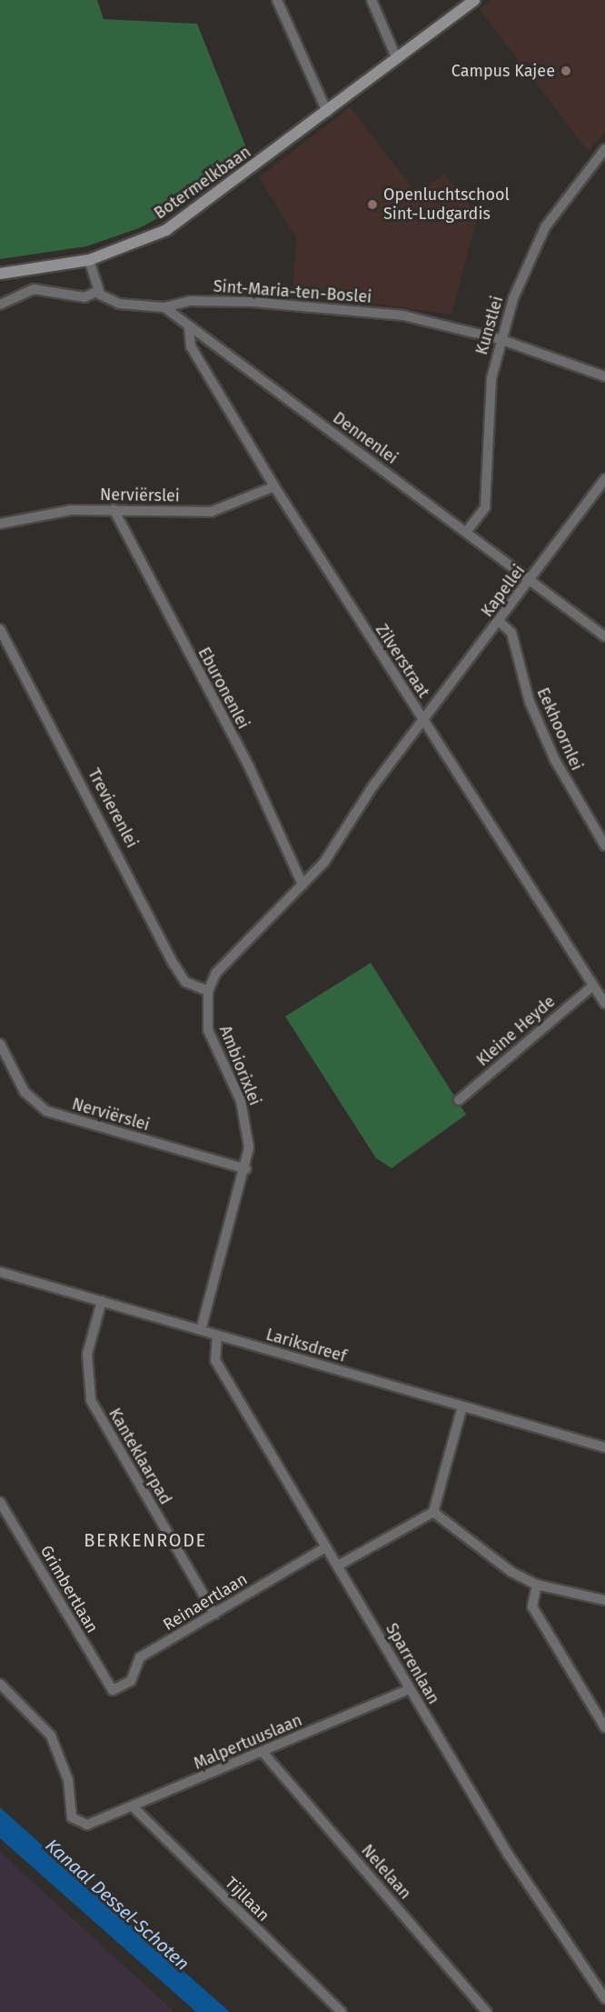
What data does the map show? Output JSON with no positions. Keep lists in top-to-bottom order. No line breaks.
{"streets":{"main road":["Botermelkbaan"],"street":["Sint-Maria-ten-Boslei","Kunstlei","Dennenlei","Nerviërslei","Kapellei","Zilverstraat","Eburonenlei","Eekhoornlei","Trevierenlei","Kleine Heyde","Ambiorixlei","Lariksdreef","Kanteklaarpad","Grimbertlaan","Reinaertlaan","Sparrenlaan","Malpertuuslaan","Nelelaan","Tijllaan"]},"crossings":[["Sint-Maria-ten-Boslei","Kunstlei"],["Sint-Maria-ten-Boslei","Dennenlei"],["Kunstlei","Dennenlei"],["Dennenlei","Kapellei"],["Dennenlei","Zilverstraat"],["Nerviërslei","Zilverstraat"],["Nerviërslei","Eburonenlei"],["Nerviërslei","Ambiorixlei"],["Kapellei","Zilverstraat"],["Kapellei","Eekhoornlei"],["Zilverstraat","Kleine Heyde"],["Trevierenlei","Ambiorixlei"],["Ambiorixlei","Lariksdreef"],["Lariksdreef","Kanteklaarpad"],["Lariksdreef","Sparrenlaan"],["Kanteklaarpad","Reinaertlaan"],["Grimbertlaan","Reinaertlaan"],["Reinaertlaan","Sparrenlaan"],["Sparrenlaan","Malpertuuslaan"],["Malpertuuslaan","Nelelaan"],["Malpertuuslaan","Tijllaan"]],"districts":["BERKENRODE"],"water":["Kanaal Dessel-Schoten"],"places":["Campus Kajee","Openluchtschool Sint-Ludgardis"]}
